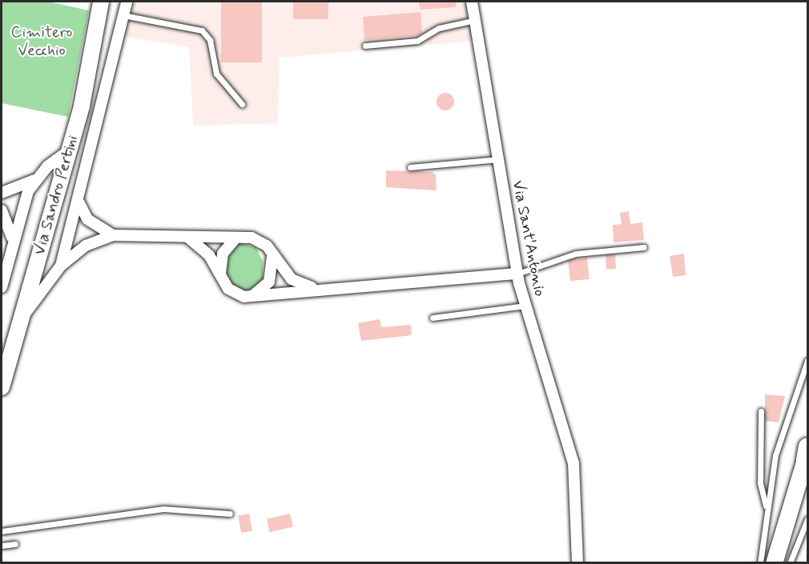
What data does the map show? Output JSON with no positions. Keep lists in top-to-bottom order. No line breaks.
{"streets":{"main road":["Via Sandro Pertini"],"street":["Via Sant'Antonio"]},"parks":["Cimitero Vecchio"]}
